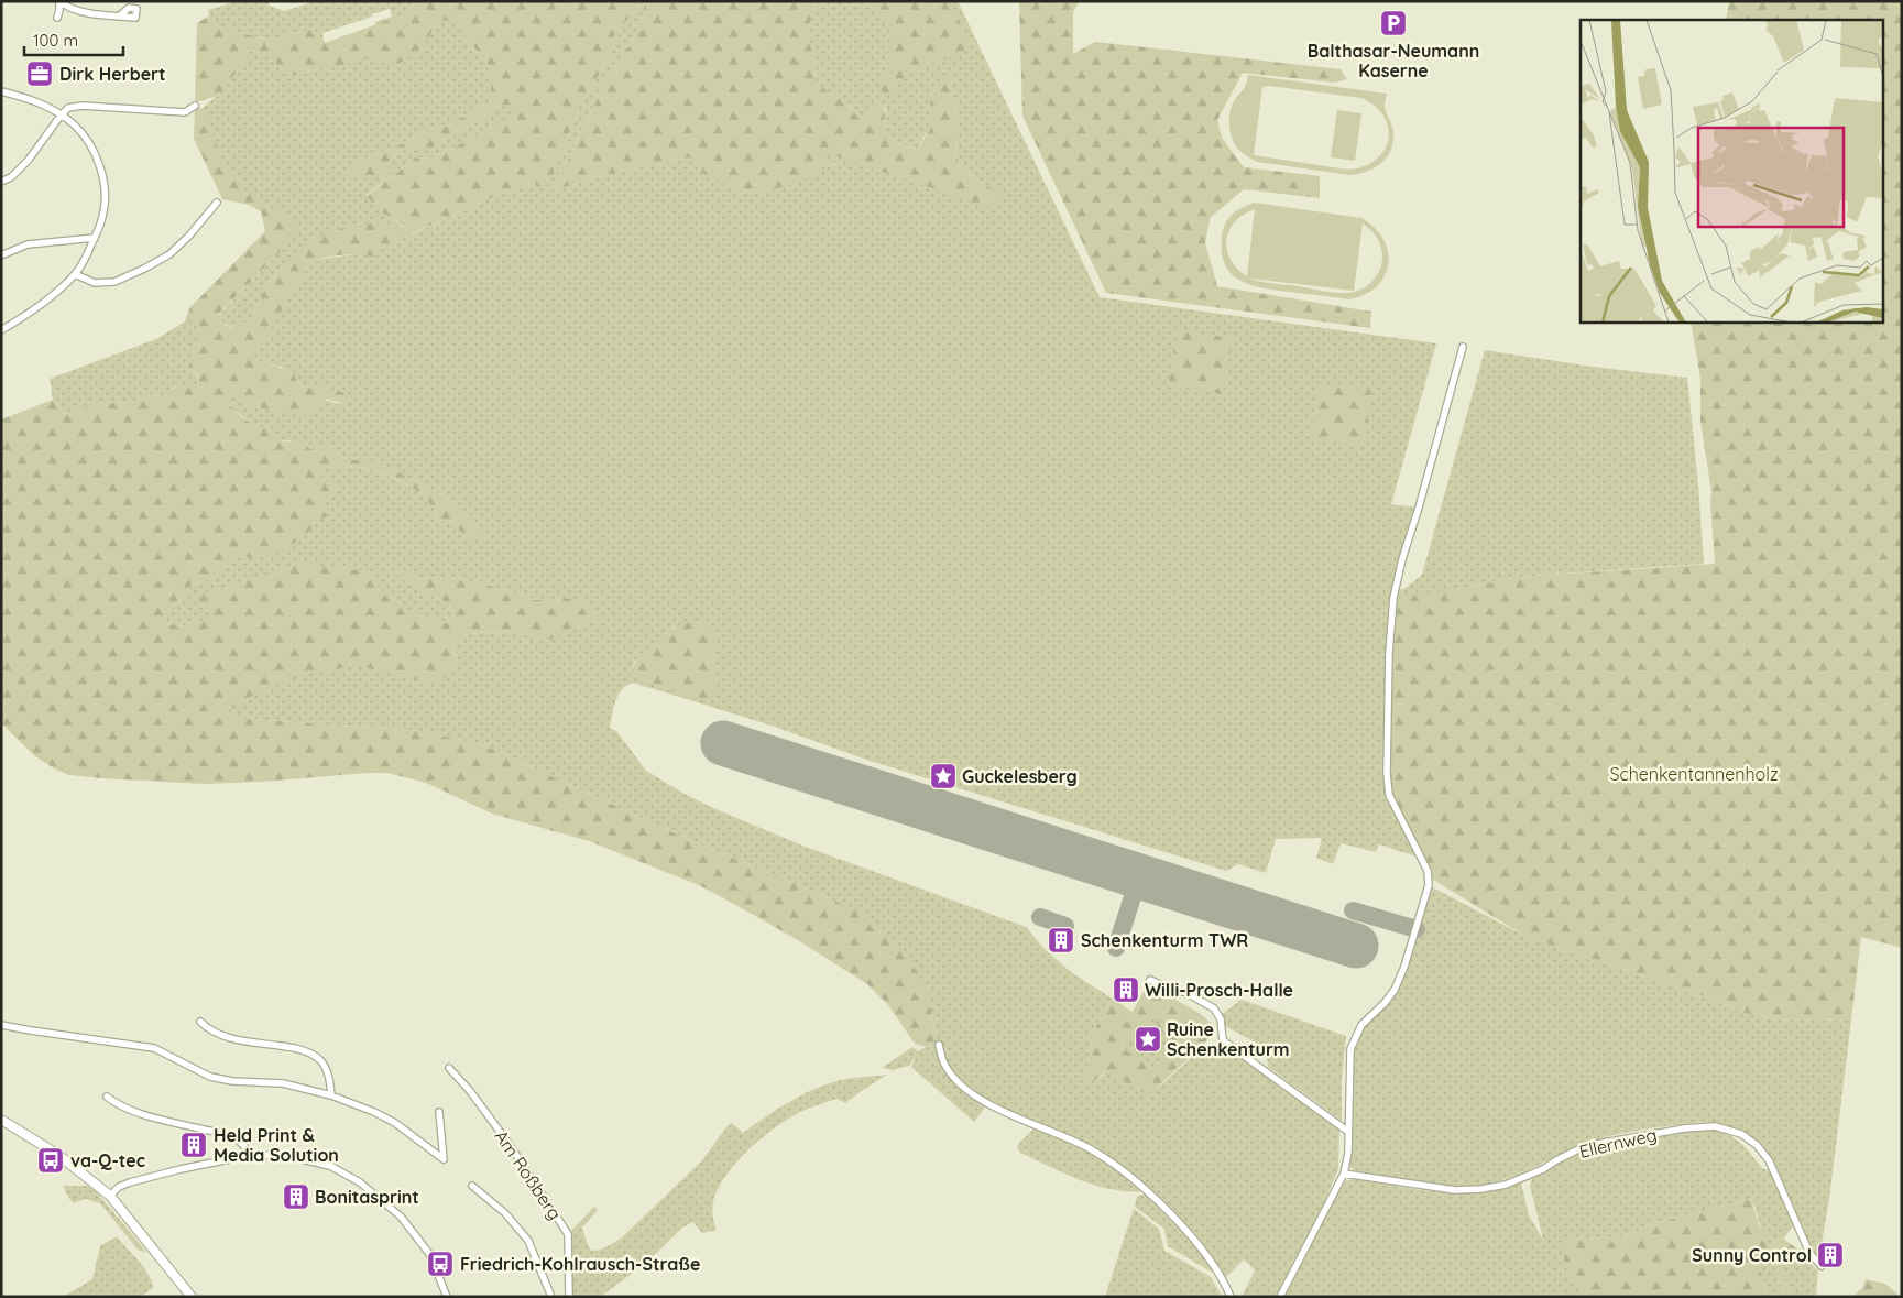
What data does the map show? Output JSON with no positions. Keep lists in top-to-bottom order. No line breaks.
{"streets":{"street":["Ellernweg","Am Roßberg"]},"parks":["Schenkentannenholz"],"places":{"parking":["Balthasar-Neumann Kaserne"],"office":["Dirk Herbert"],"place":["Guckelesberg","Ruine Schenkenturm"],"building":["Schenkenturm TWR","Willi-Prosch-Halle","Held Print & Media Solution","Bonitasprint","Sunny Control"],"bus stop":["va-Q-tec","Friedrich-Kohlrausch-Straße"]},"scale_bar":"100 m"}
